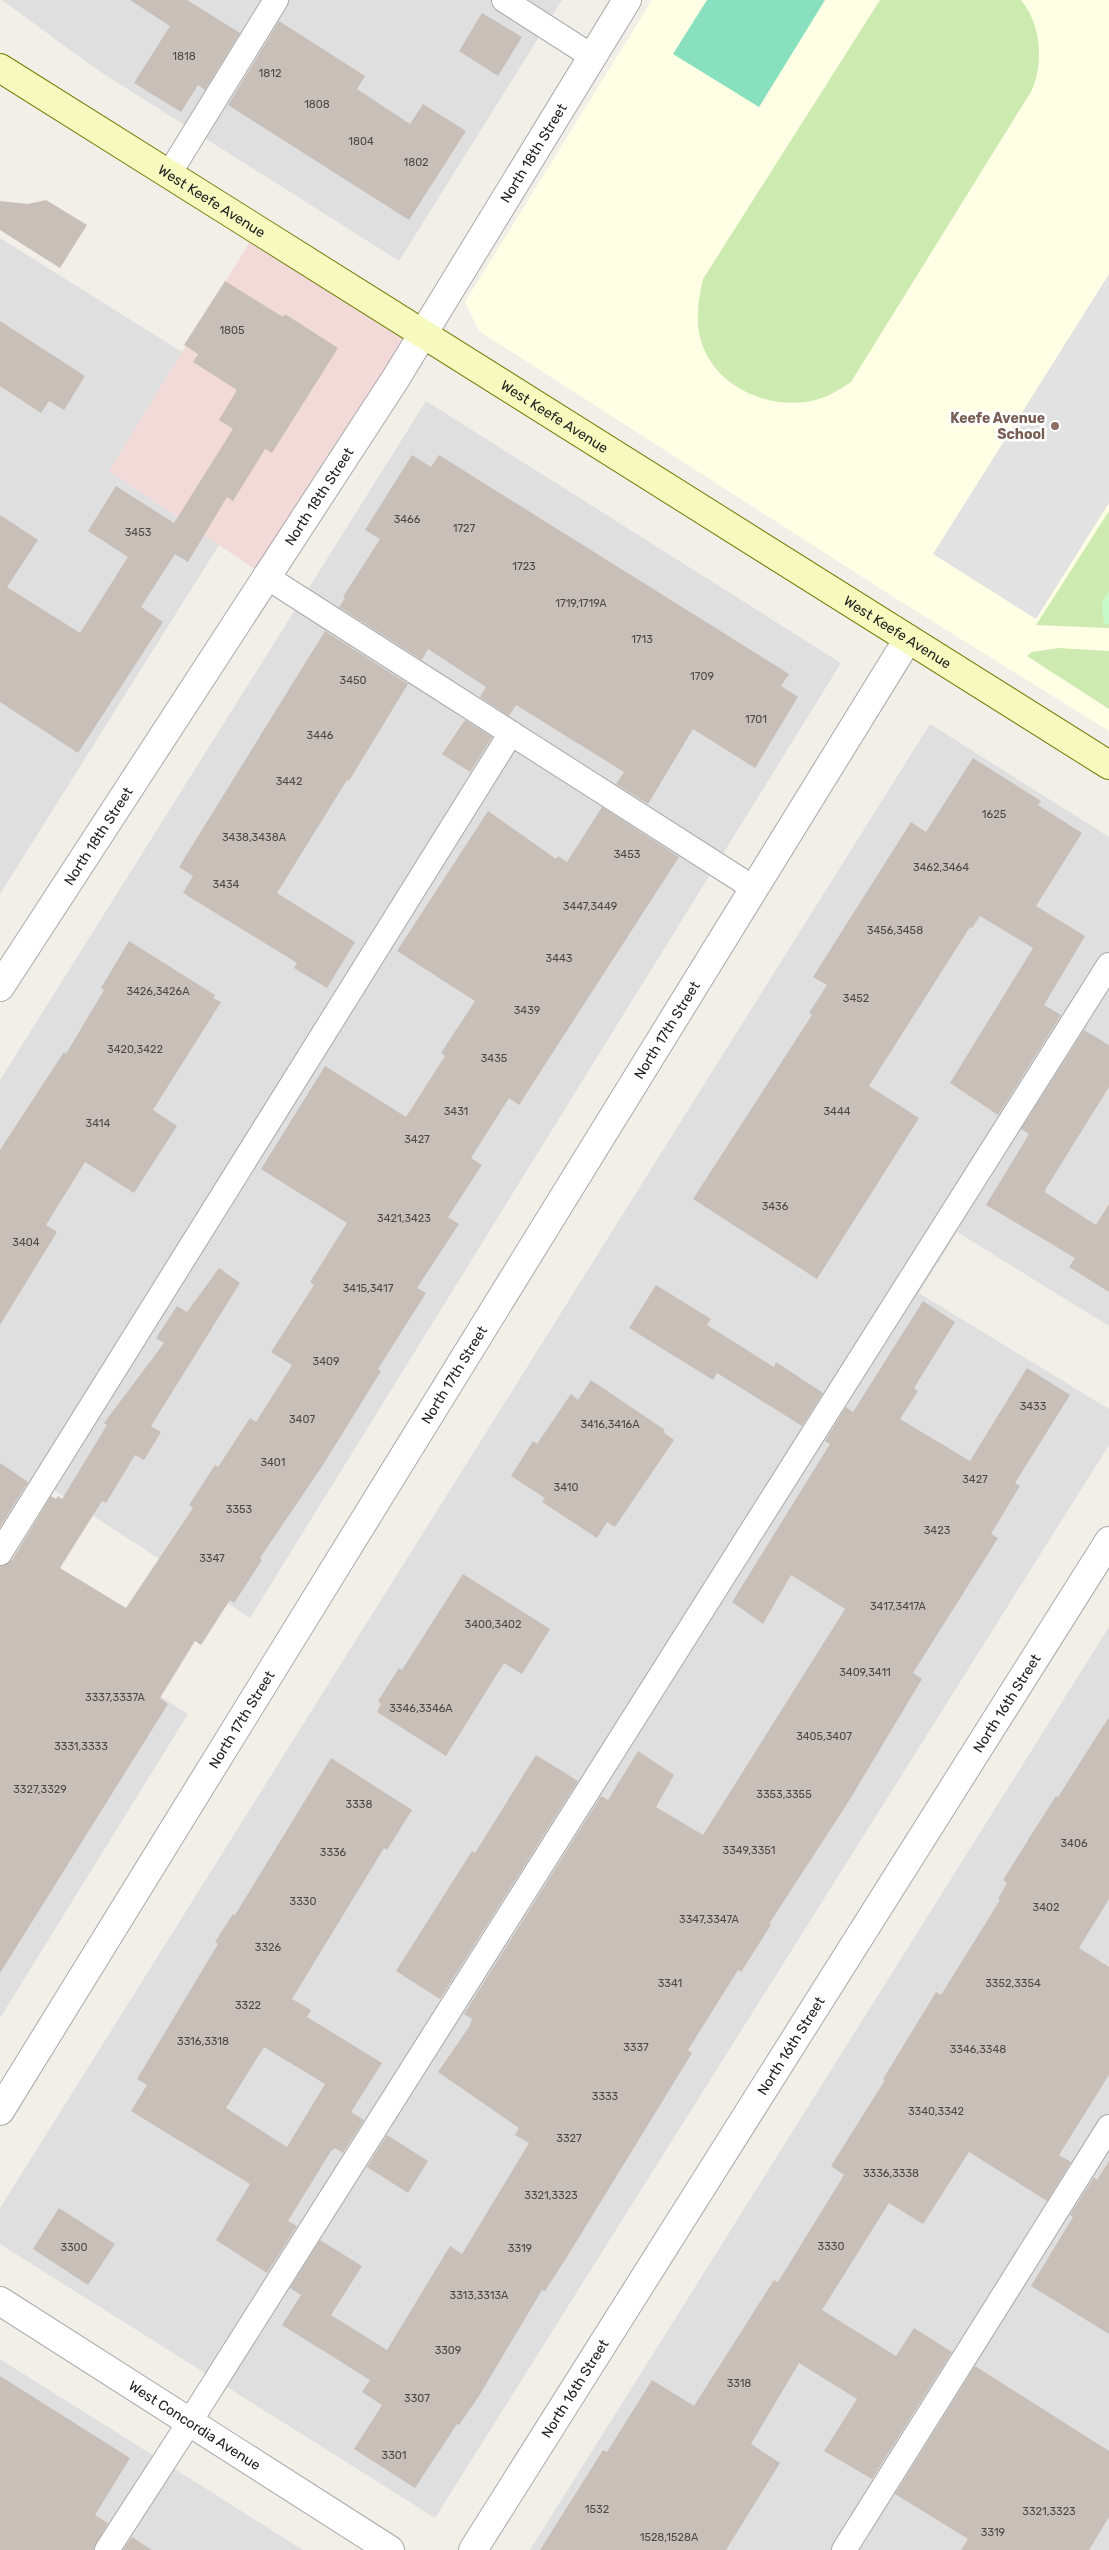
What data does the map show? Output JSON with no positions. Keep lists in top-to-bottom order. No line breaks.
{"streets":{"street":["North 18th Street","West Keefe Avenue","North 17th Street","North 16th Street","West Concordia Avenue"]},"crossings":[["North 18th Street","West Keefe Avenue"],["West Keefe Avenue","North 17th Street"]],"places":["Keefe Avenue School"],"house_numbers":["1818","1812","1808","1804","1802","1805","3466","1727","3453","1723","1719,1719A","1713","1709","3450","1701","3446","3442","1625","3438,3438A","3453","3462,3464","3434","3447,3449","3456,3458","3443","3426,3426A","3452","3439","3420,3422","3435","3431","3444","3414","3427","3436","3421,3423","3404","3415,3417","3409","3433","3407","3416,3416A","3401","3427","3410","3353","3423","3347","3417,3417A","3400,3402","3409,3411","3337,3337A","3346,3346A","3405,3407","3331,3333","3327,3329","3353,3355","3338","3406","3349,3351","3336","3330","3402","3347,3347A","3326","3341","3352,3354","3322","3316,3318","3337","3346,3348","3333","3340,3342","3327","3336,3338","3321,3323","3330","3300","3319","3313,3313A","3309","3318","3307","3301","1532","3321,3323","3319","1528,1528A"]}
